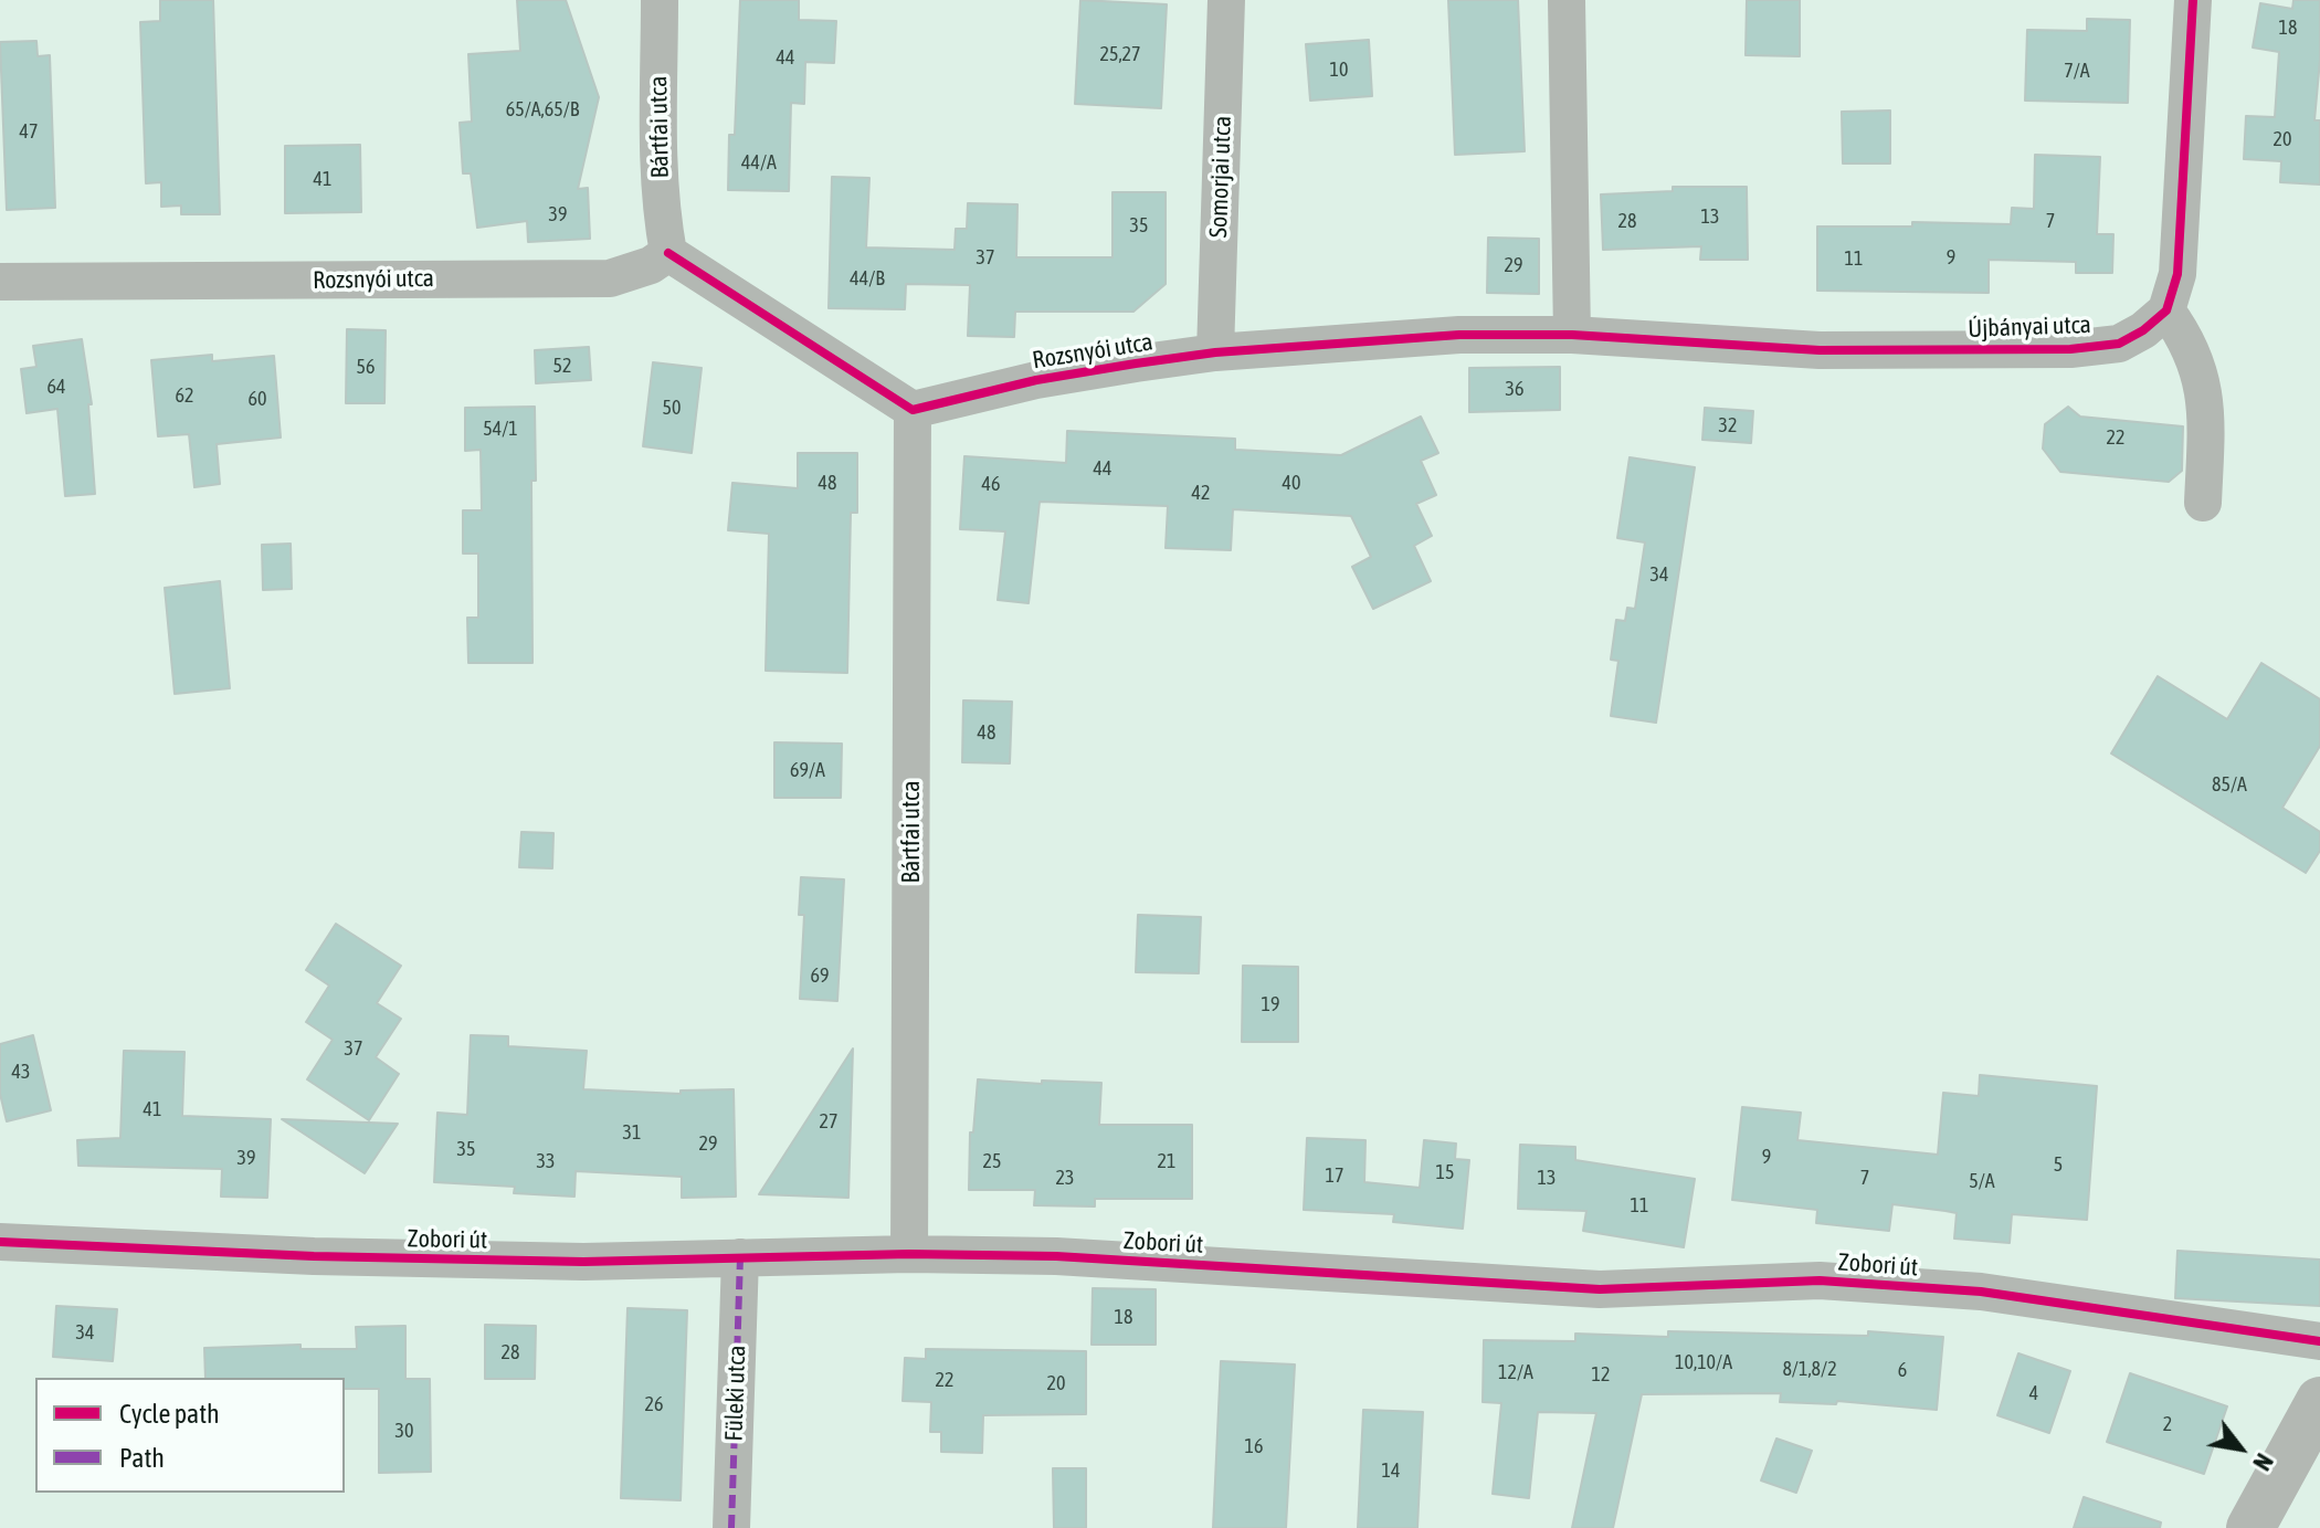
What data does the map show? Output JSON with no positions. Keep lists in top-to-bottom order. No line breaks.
{"streets":{"street":["Bártfai utca","Somorjai utca","Rozsnyói utca","Újbányai utca","Zobori út","Füleki utca"]},"crossings":[["Bártfai utca","Rozsnyói utca"],["Bártfai utca","Zobori út"],["Somorjai utca","Rozsnyói utca"],["Rozsnyói utca","Újbányai utca"],["Zobori út","Füleki utca"]],"house_numbers":["18","25,27","44","10","7/A","65/A,65/B","47","20","44/A","41","39","13","28","7","35","37","9","11","29","44/B","52","56","64","36","62","60","50","32","54/1","22","44","48","40","46","42","34","48","69/A","85/A","69","19","37","43","41","27","31","29","35","9","39","33","25","21","5","15","17","23","13","7","5/A","11","18","34","28","10,10/A","8/1,8/2","6","12/A","12","22","20","4","26","2","30","16","14"],"legend":["Cycle path","Path"],"north":"bottom right"}
